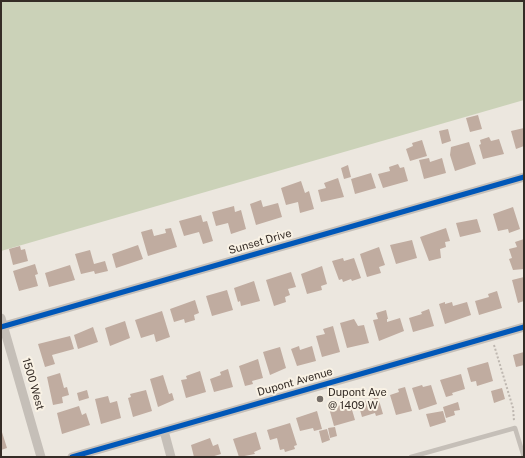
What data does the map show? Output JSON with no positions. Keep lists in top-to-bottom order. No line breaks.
{"streets":{"street":["Sunset Drive","Dupont Avenue","1500 West"]},"crossings":[["Sunset Drive","1500 West"]],"places":["Dupont Ave @ 1409 W"]}
